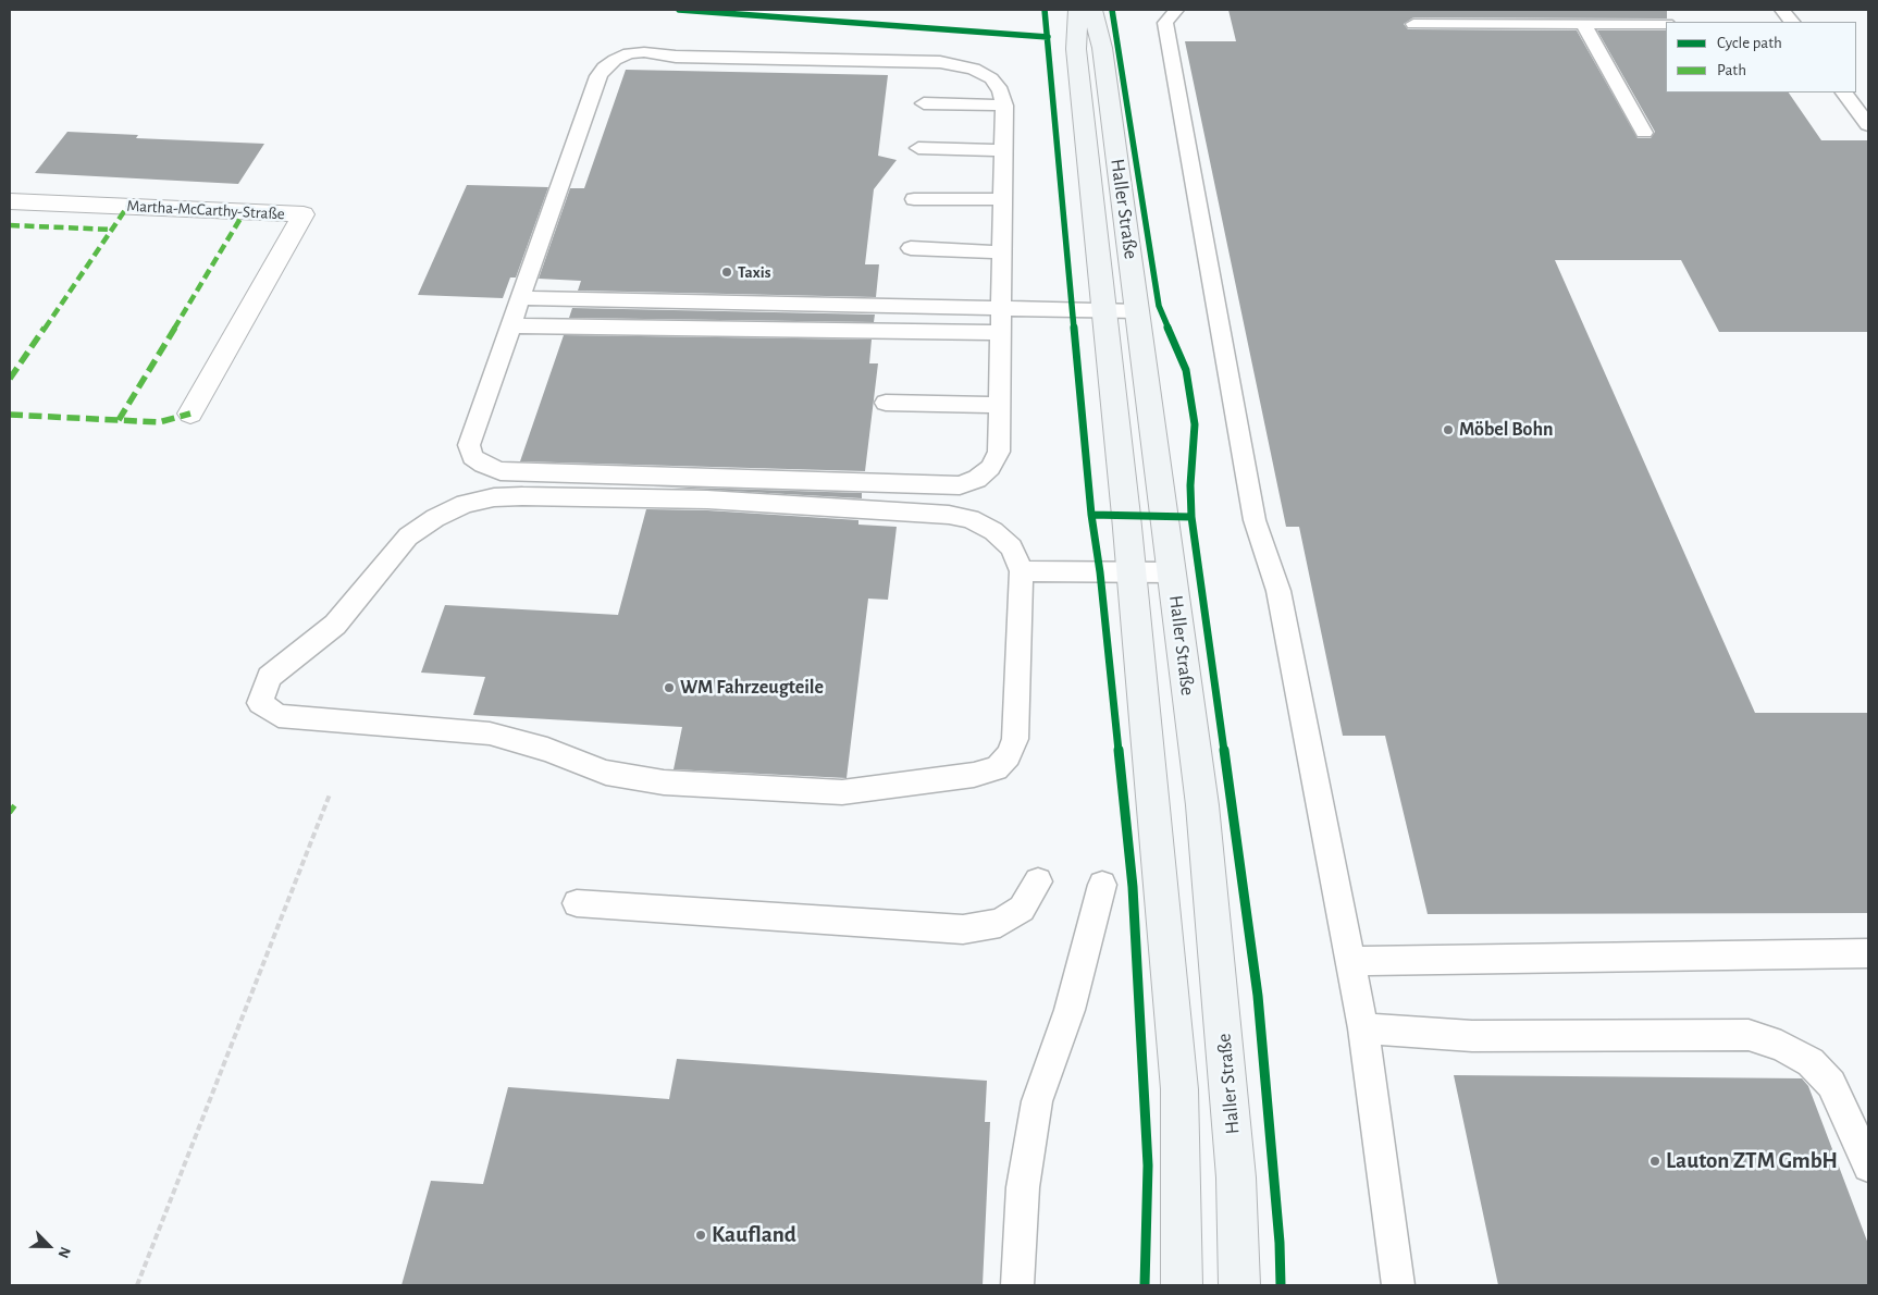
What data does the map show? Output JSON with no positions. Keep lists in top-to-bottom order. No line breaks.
{"streets":{"main road":["Haller Straße"],"street":["Martha-McCarthy-Straße"]},"places":["Taxis","Möbel Bohn","WM Fahrzeugteile","Lauton ZTM GmbH","Kaufland"],"legend":["Cycle path","Path"],"north":"bottom right"}
